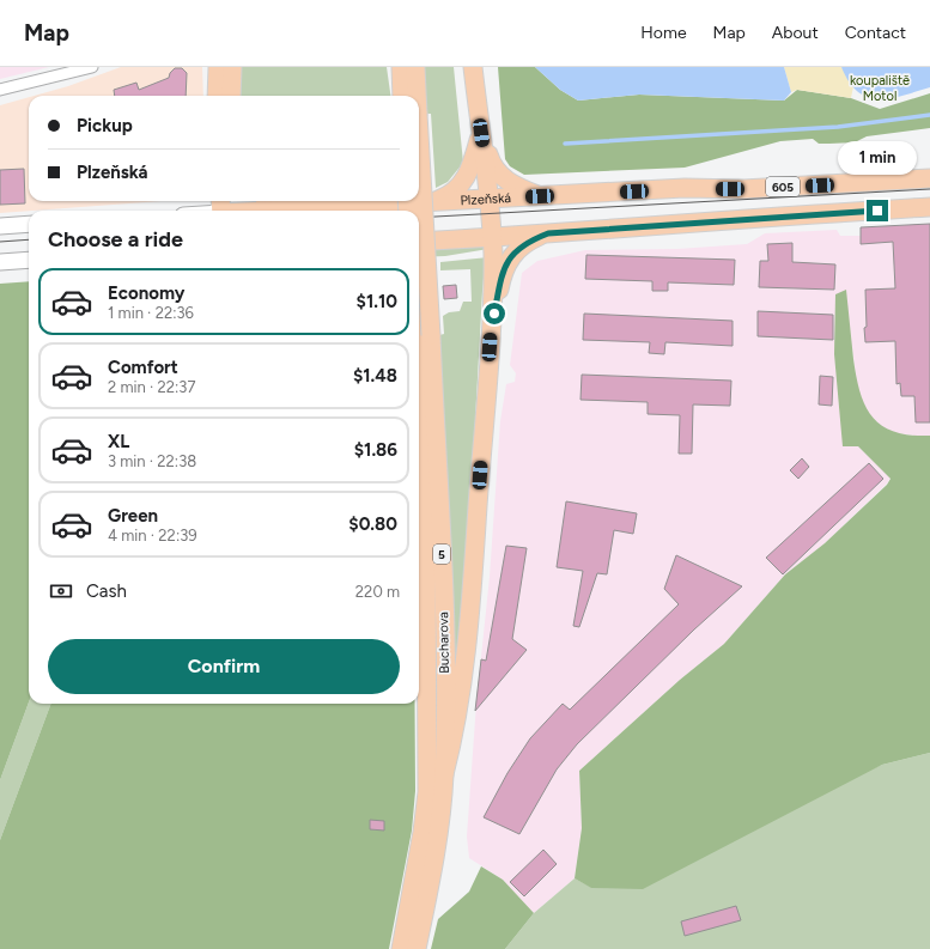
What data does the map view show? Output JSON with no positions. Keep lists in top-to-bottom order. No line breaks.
{"streets":{"main road":["605","Plzeňská","5","Bucharova"]},"crossings":[["5","Bucharova"]],"parks":["koupaliště Motol"],"page":{"header":"Map","nav":["Home","Map","About","Contact"],"banner":["Pickup","Plzeňská"],"bubble":"1 min","heading":"Choose a ride","list":[{"name":"Economy","note":"1 min · 22:36","value":"$1.10"},{"name":"Comfort","note":"2 min · 22:37","value":"$1.48"},{"name":"XL","note":"3 min · 22:38","value":"$1.86"},{"name":"Green","note":"4 min · 22:39","value":"$0.80"}],"pay":["Cash","220 m"],"buttons":"Confirm"}}
